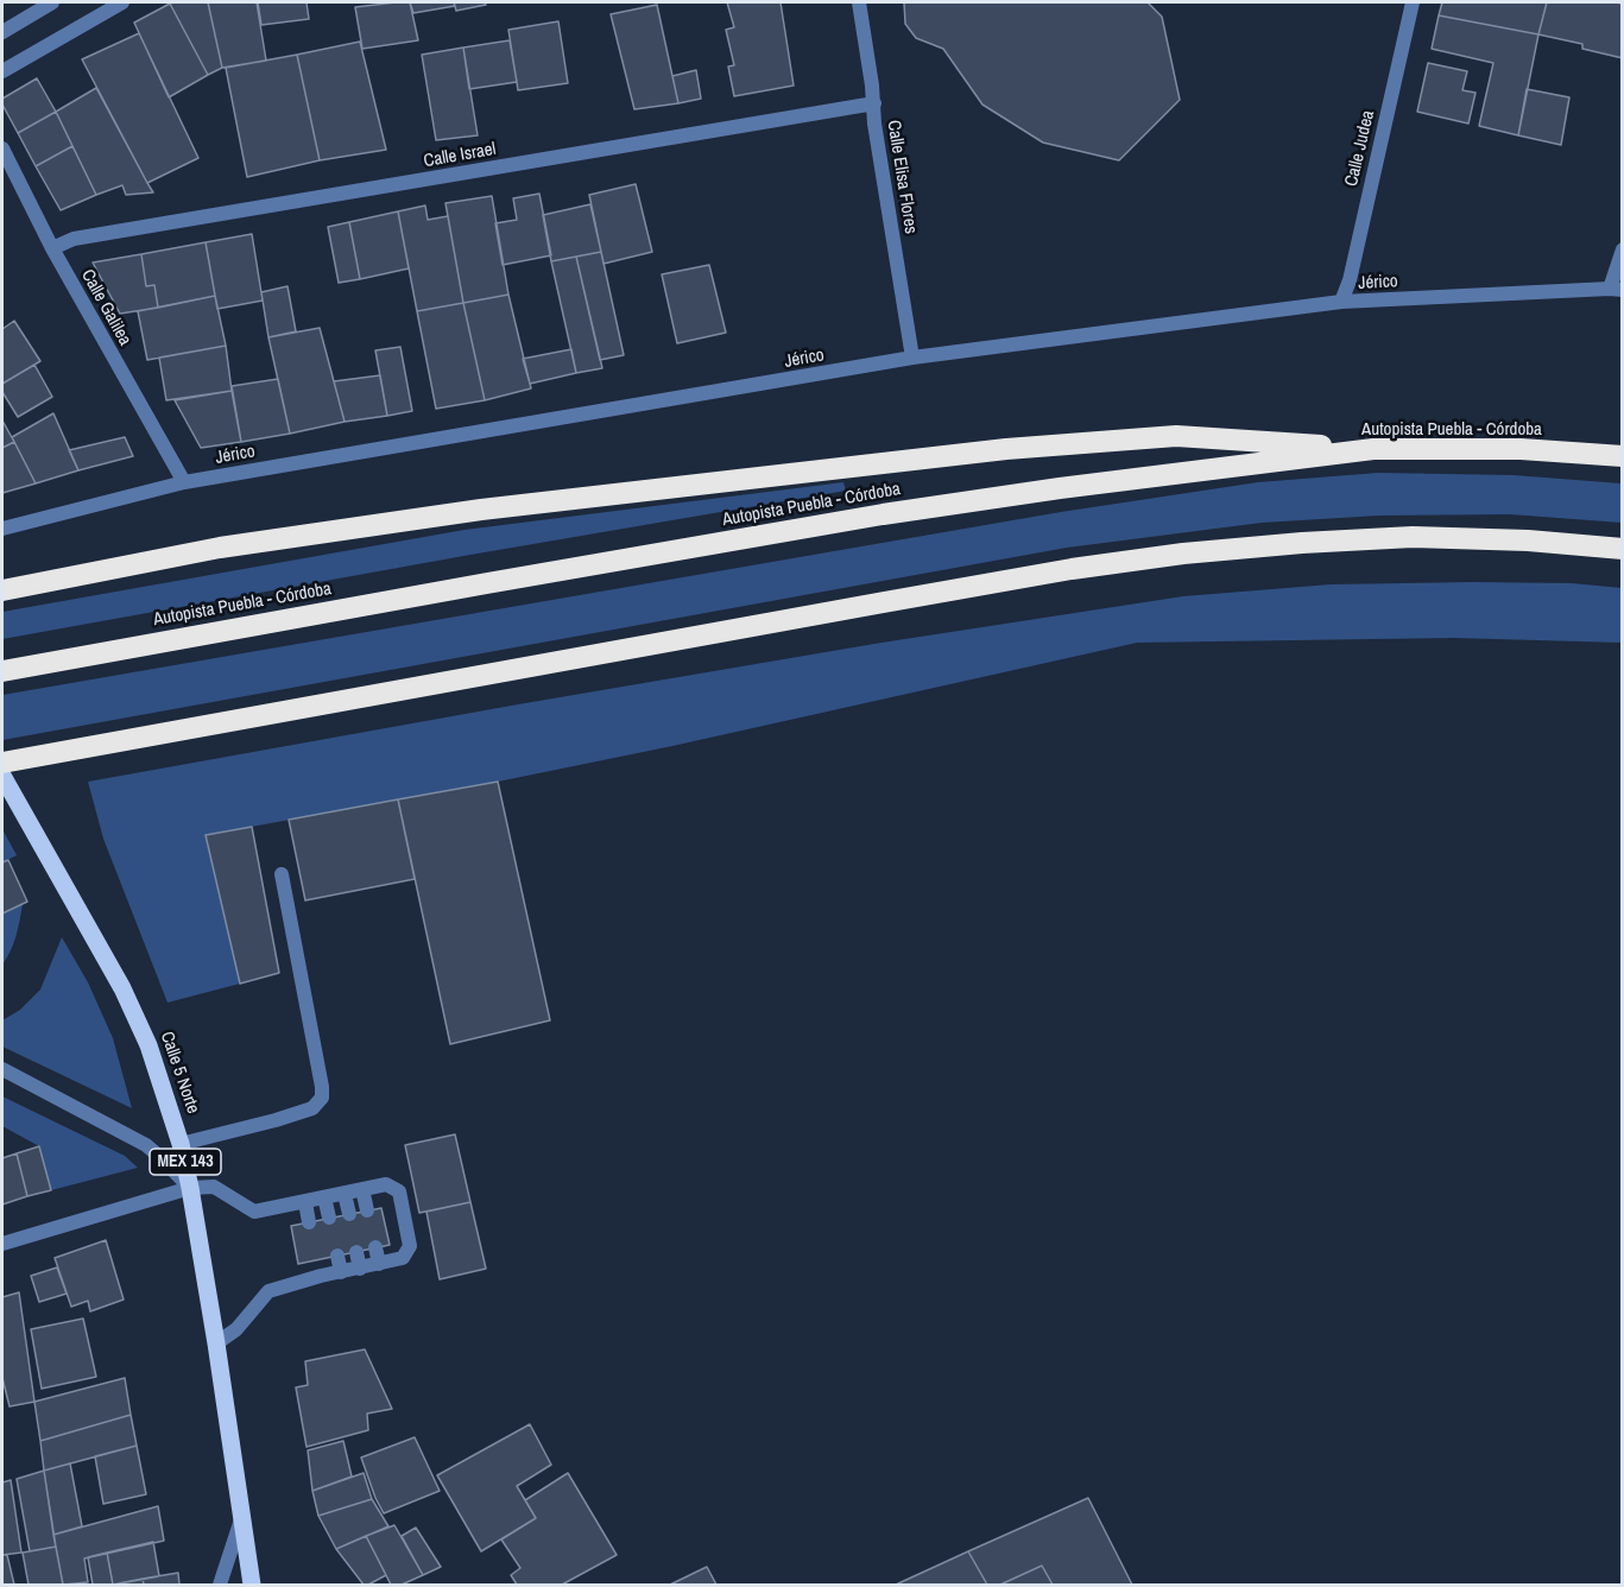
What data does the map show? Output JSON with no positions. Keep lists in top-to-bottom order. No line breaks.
{"streets":{"highway":["Autopista Puebla - Córdoba"],"main road":["Calle 5 Norte","MEX 143"],"street":["Calle Judea","Calle Israel","Calle Elisa Flores","Jérico","Calle Galilea"]},"crossings":[["Calle Judea","Jérico"],["Calle Israel","Calle Elisa Flores"],["Calle Israel","Calle Galilea"],["Calle Elisa Flores","Jérico"],["Jérico","Calle Galilea"]]}
